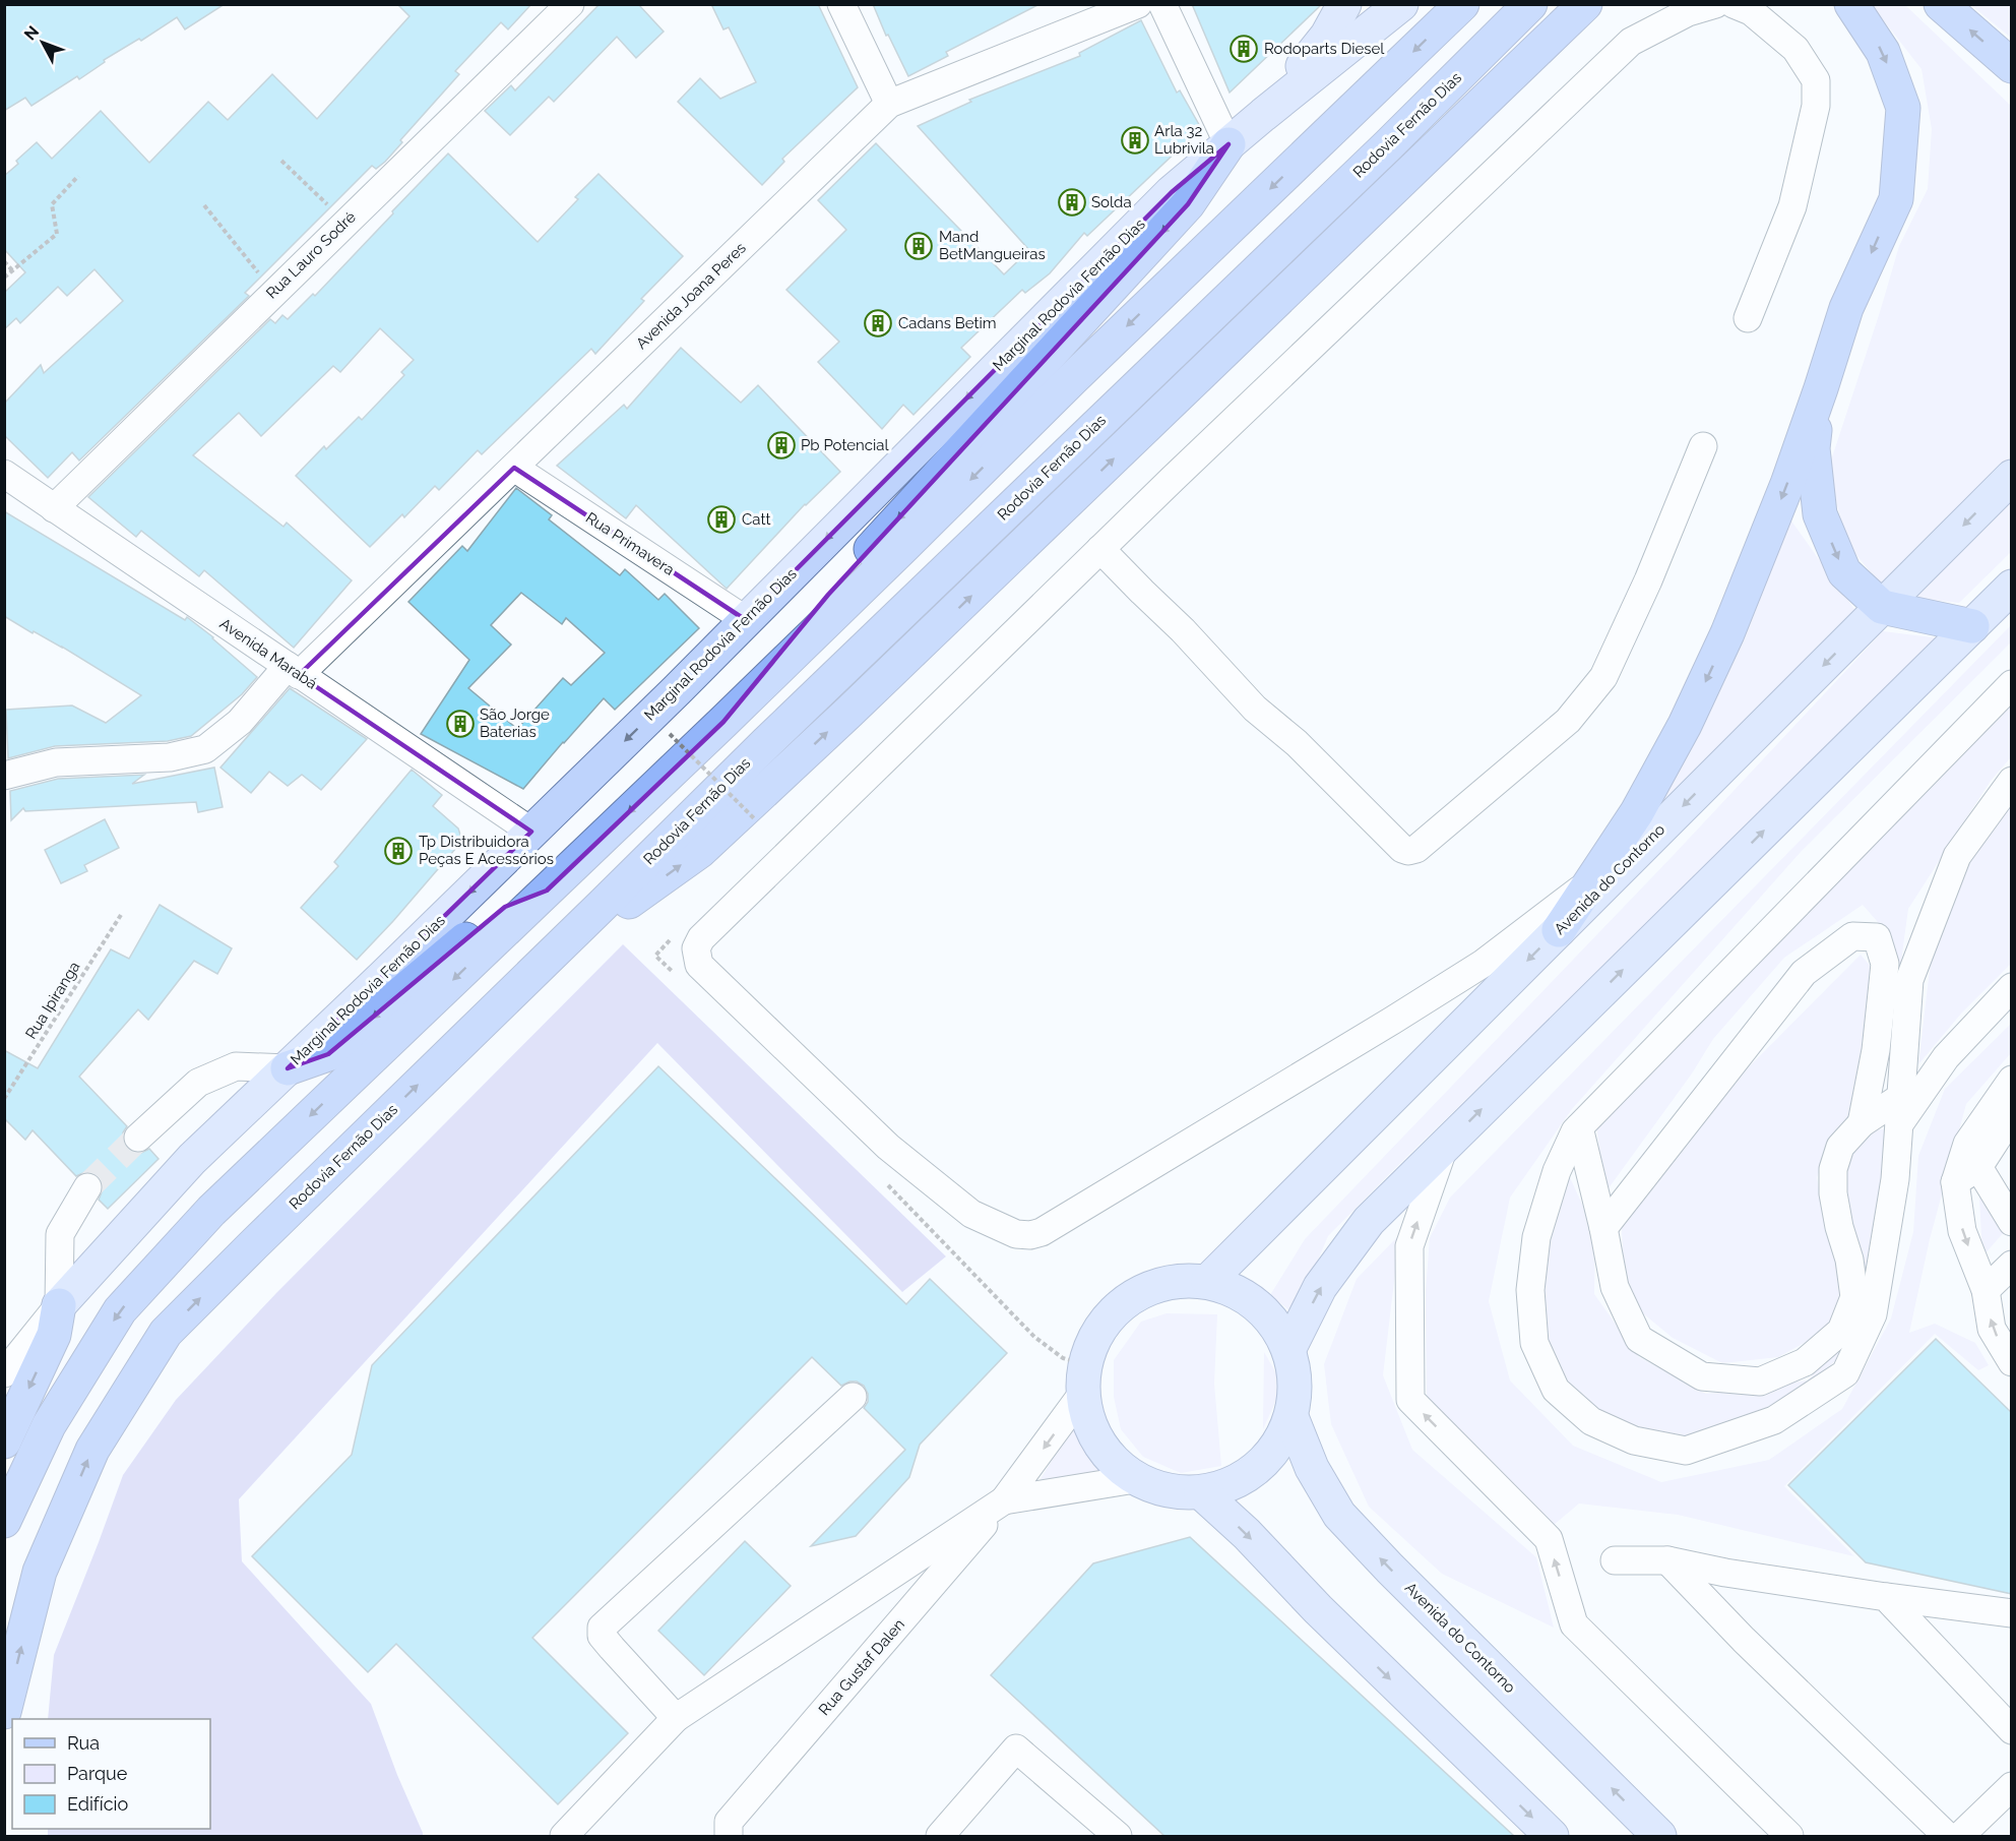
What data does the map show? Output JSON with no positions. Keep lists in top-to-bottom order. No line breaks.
{"streets":{"highway":["Rodovia Fernão Dias"],"main road":["Marginal Rodovia Fernão Dias","Avenida do Contorno"],"street":["Rua Lauro Sodré","Avenida Joana Peres","Rua Primavera","Avenida Marabá","Rua Gustaf Dalen"],"path":["Rua Ipiranga"]},"crossings":[["Rua Lauro Sodré","Avenida Marabá"],["Marginal Rodovia Fernão Dias","Rua Primavera"],["Marginal Rodovia Fernão Dias","Avenida Marabá"],["Avenida Joana Peres","Rua Primavera"],["Avenida Joana Peres","Avenida Marabá"],["Avenida do Contorno","Rua Gustaf Dalen"]],"one_way":["Marginal Rodovia Fernão Dias"],"places":{"building":["Rodoparts Diesel","Arla 32 Lubrivila","Solda","Mand BetMangueiras","Cadans Betim","Pb Potencial","Catt","São Jorge Baterias","Tp Distribuidora Peças E Acessórios"]},"legend":["Rua","Parque","Edifício"],"north":"top left"}
